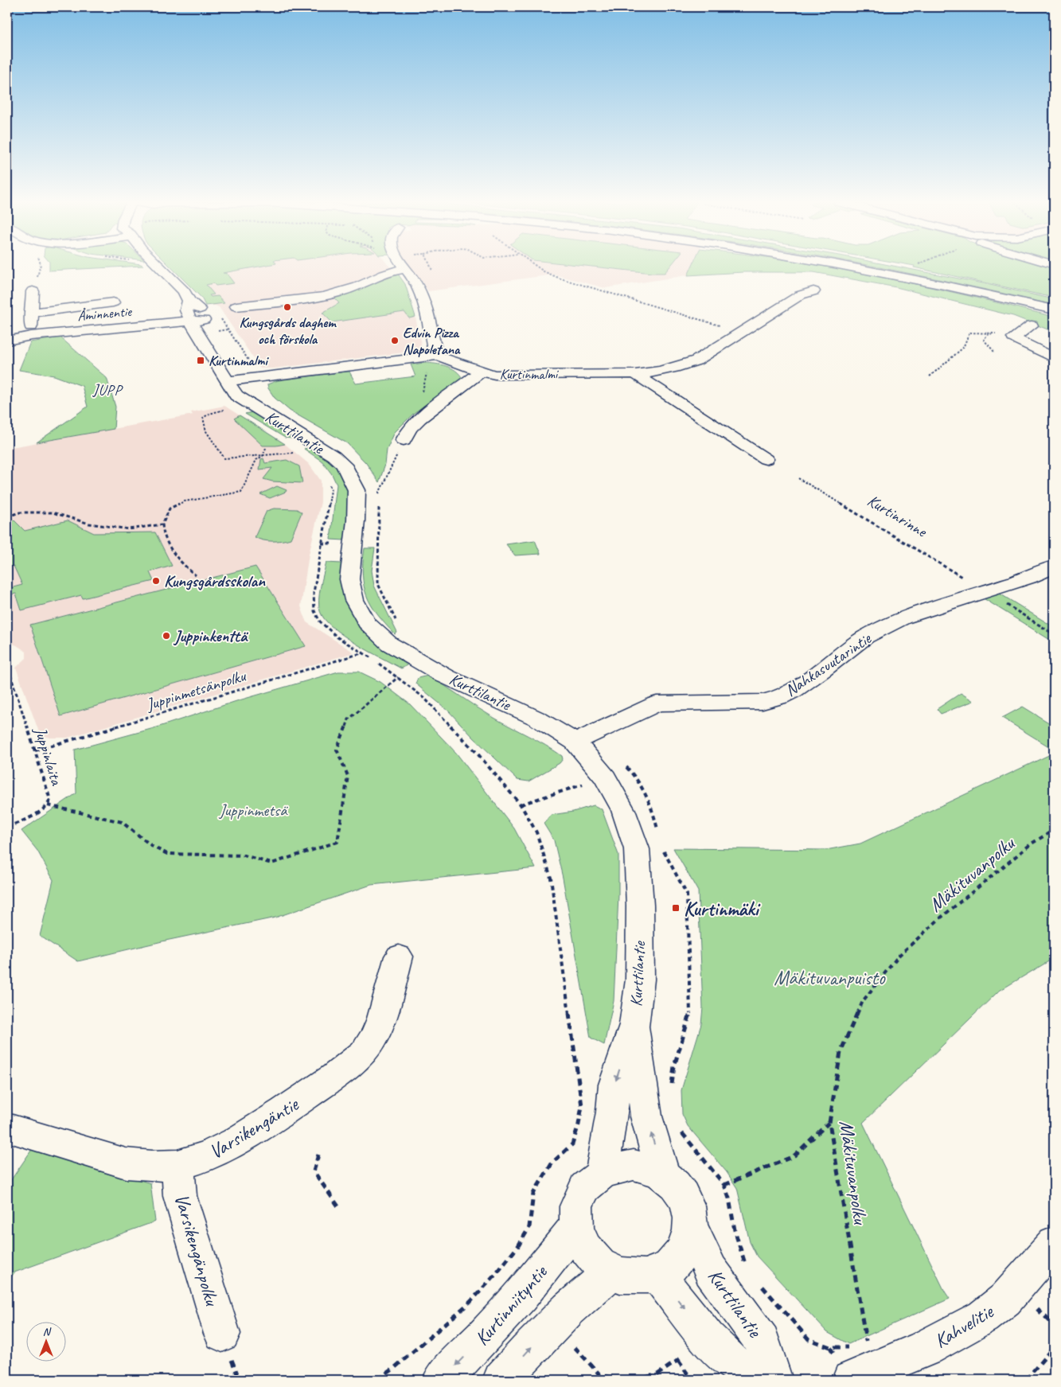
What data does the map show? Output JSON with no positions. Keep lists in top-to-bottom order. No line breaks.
{"streets":{"street":["Åminnentie","Kurtinmalmi","Kurttilantie","Nahkasuutarintie","Varsikengäntie","Varsikengänpolku","Kurtinniityntie","Kahvelitie"],"path":["Kurtinrinne","Juppinmetsänpolku","Juppinlaita","Mäkituvanpolku"]},"crossings":[["Åminnentie","Kurttilantie"],["Kurtinmalmi","Kurttilantie"],["Kurttilantie","Nahkasuutarintie"],["Kurttilantie","Kurtinniityntie"],["Juppinmetsänpolku","Juppinlaita"],["Varsikengäntie","Varsikengänpolku"]],"districts":["JUPP"],"parks":["Juppinmetsä","Mäkituvanpuisto"],"places":{"other":["Kungsgårds daghem och förskola","Edvin Pizza Napoletana","Kungsgårdsskolan","Juppinkenttä"],"transit":["Kurtinmalmi","Kurtinmäki"]},"north":"top"}
